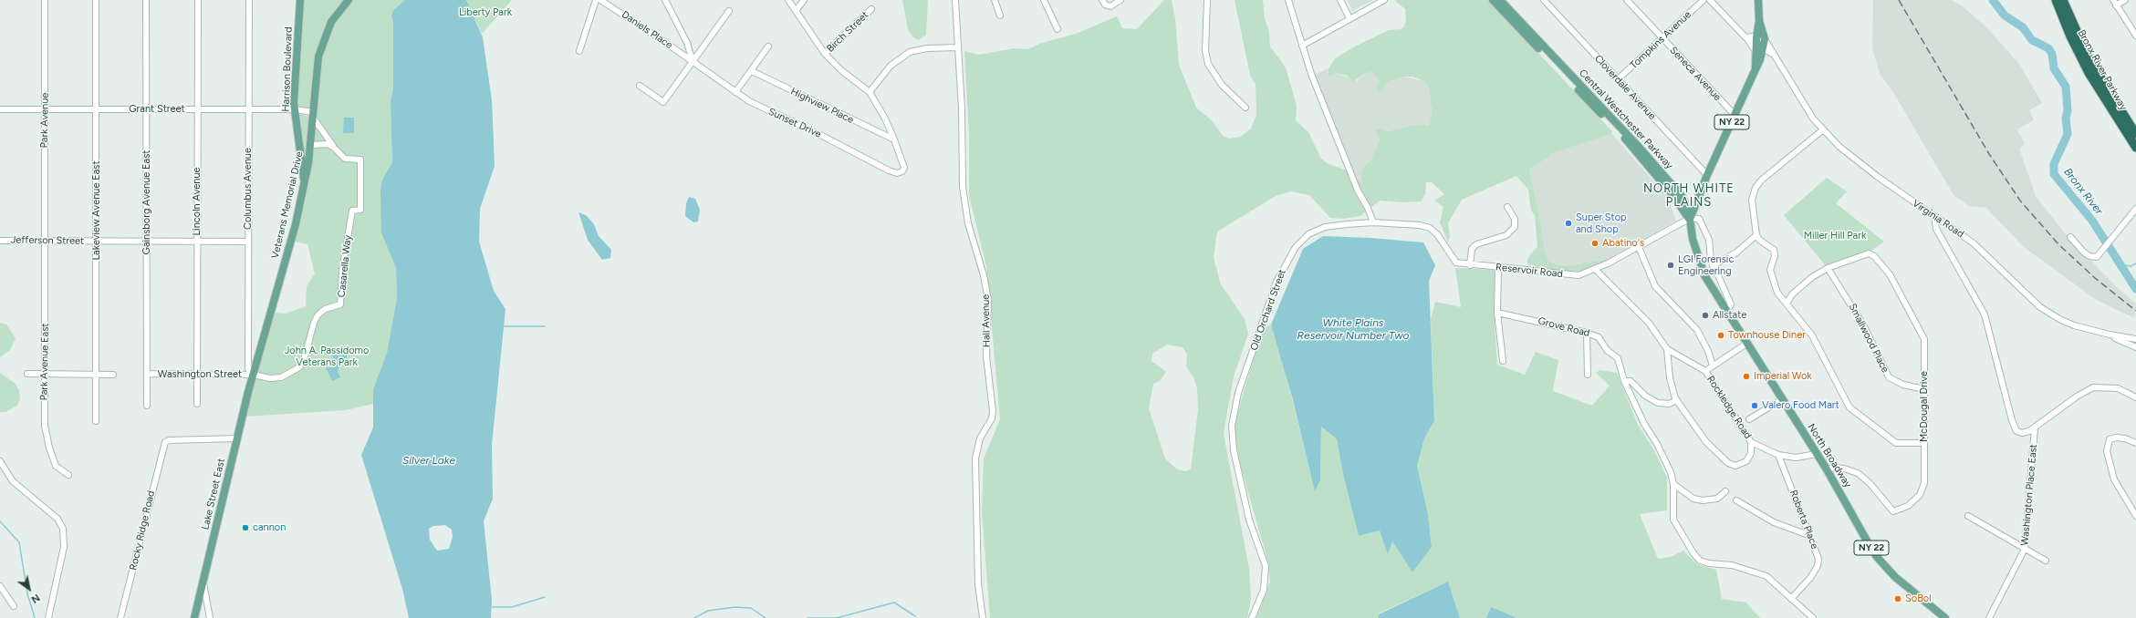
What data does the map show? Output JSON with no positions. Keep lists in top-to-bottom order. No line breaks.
{"streets":{"highway":["Bronx River Parkway"],"main road":["Harrison Boulevard","Central Westchester Parkway","NY 22","Veterans Memorial Drive","North Broadway","Lake Street East"],"street":["Daniels Place","Birch Street","Tompkins Avenue","Seneca Avenue","Cloverdale Avenue","Highview Place","Grant Street","Park Avenue","Sunset Drive","Columbus Avenue","Lincoln Avenue","Gainsborg Avenue East","Lakeview Avenue East","Virginia Road","Jefferson Street","Casarella Way","Reservoir Road","Old Orchard Street","Hall Avenue","Grove Road","Smallwood Place","Park Avenue East","Washington Street","McDougal Drive","Rockledge Road","Washington Place East","Roberta Place","Rocky Ridge Road"]},"crossings":[["Daniels Place","Sunset Drive"],["Tompkins Avenue","Seneca Avenue"],["Tompkins Avenue","Cloverdale Avenue"],["Harrison Boulevard","Grant Street"],["Harrison Boulevard","Veterans Memorial Drive"],["Seneca Avenue","NY 22"],["Cloverdale Avenue","NY 22"],["Highview Place","Sunset Drive"],["Grant Street","Park Avenue"],["Grant Street","Columbus Avenue"],["Grant Street","Lincoln Avenue"],["Grant Street","Gainsborg Avenue East"],["Grant Street","Veterans Memorial Drive"],["Grant Street","Lakeview Avenue East"],["Central Westchester Parkway","NY 22"],["Central Westchester Parkway","Reservoir Road"],["Central Westchester Parkway","North Broadway"],["Park Avenue","Jefferson Street"],["Park Avenue","Park Avenue East"],["NY 22","Virginia Road"],["NY 22","Reservoir Road"],["NY 22","North Broadway"],["Columbus Avenue","Veterans Memorial Drive"],["Columbus Avenue","Jefferson Street"],["Columbus Avenue","Casarella Way"],["Columbus Avenue","Washington Street"],["Columbus Avenue","Lake Street East"],["Lincoln Avenue","Jefferson Street"],["Lincoln Avenue","Washington Street"],["Gainsborg Avenue East","Jefferson Street"],["Gainsborg Avenue East","Washington Street"],["Veterans Memorial Drive","Casarella Way"],["Veterans Memorial Drive","Washington Street"],["Veterans Memorial Drive","Lake Street East"],["Lakeview Avenue East","Jefferson Street"],["Jefferson Street","Park Avenue East"],["Casarella Way","Washington Street"],["Casarella Way","Lake Street East"],["Reservoir Road","Old Orchard Street"],["Reservoir Road","Rockledge Road"],["Reservoir Road","North Broadway"],["Grove Road","Roberta Place"],["Smallwood Place","McDougal Drive"],["Washington Street","Lake Street East"],["McDougal Drive","North Broadway"],["Lake Street East","Rocky Ridge Road"]],"districts":["NORTH WHITE PLAINS"],"water":["Bronx River","White Plains Reservoir Number Two","Silver Lake"],"parks":["Liberty Park","Miller Hill Park","John A. Passidomo Veterans Park"],"places":["Super Stop and Shop","Abatino's","LGI Forensic Engineering","Allstate","Townhouse Diner","Imperial Wok","Valero Food Mart","cannon","SoBol"],"north":"bottom right"}
